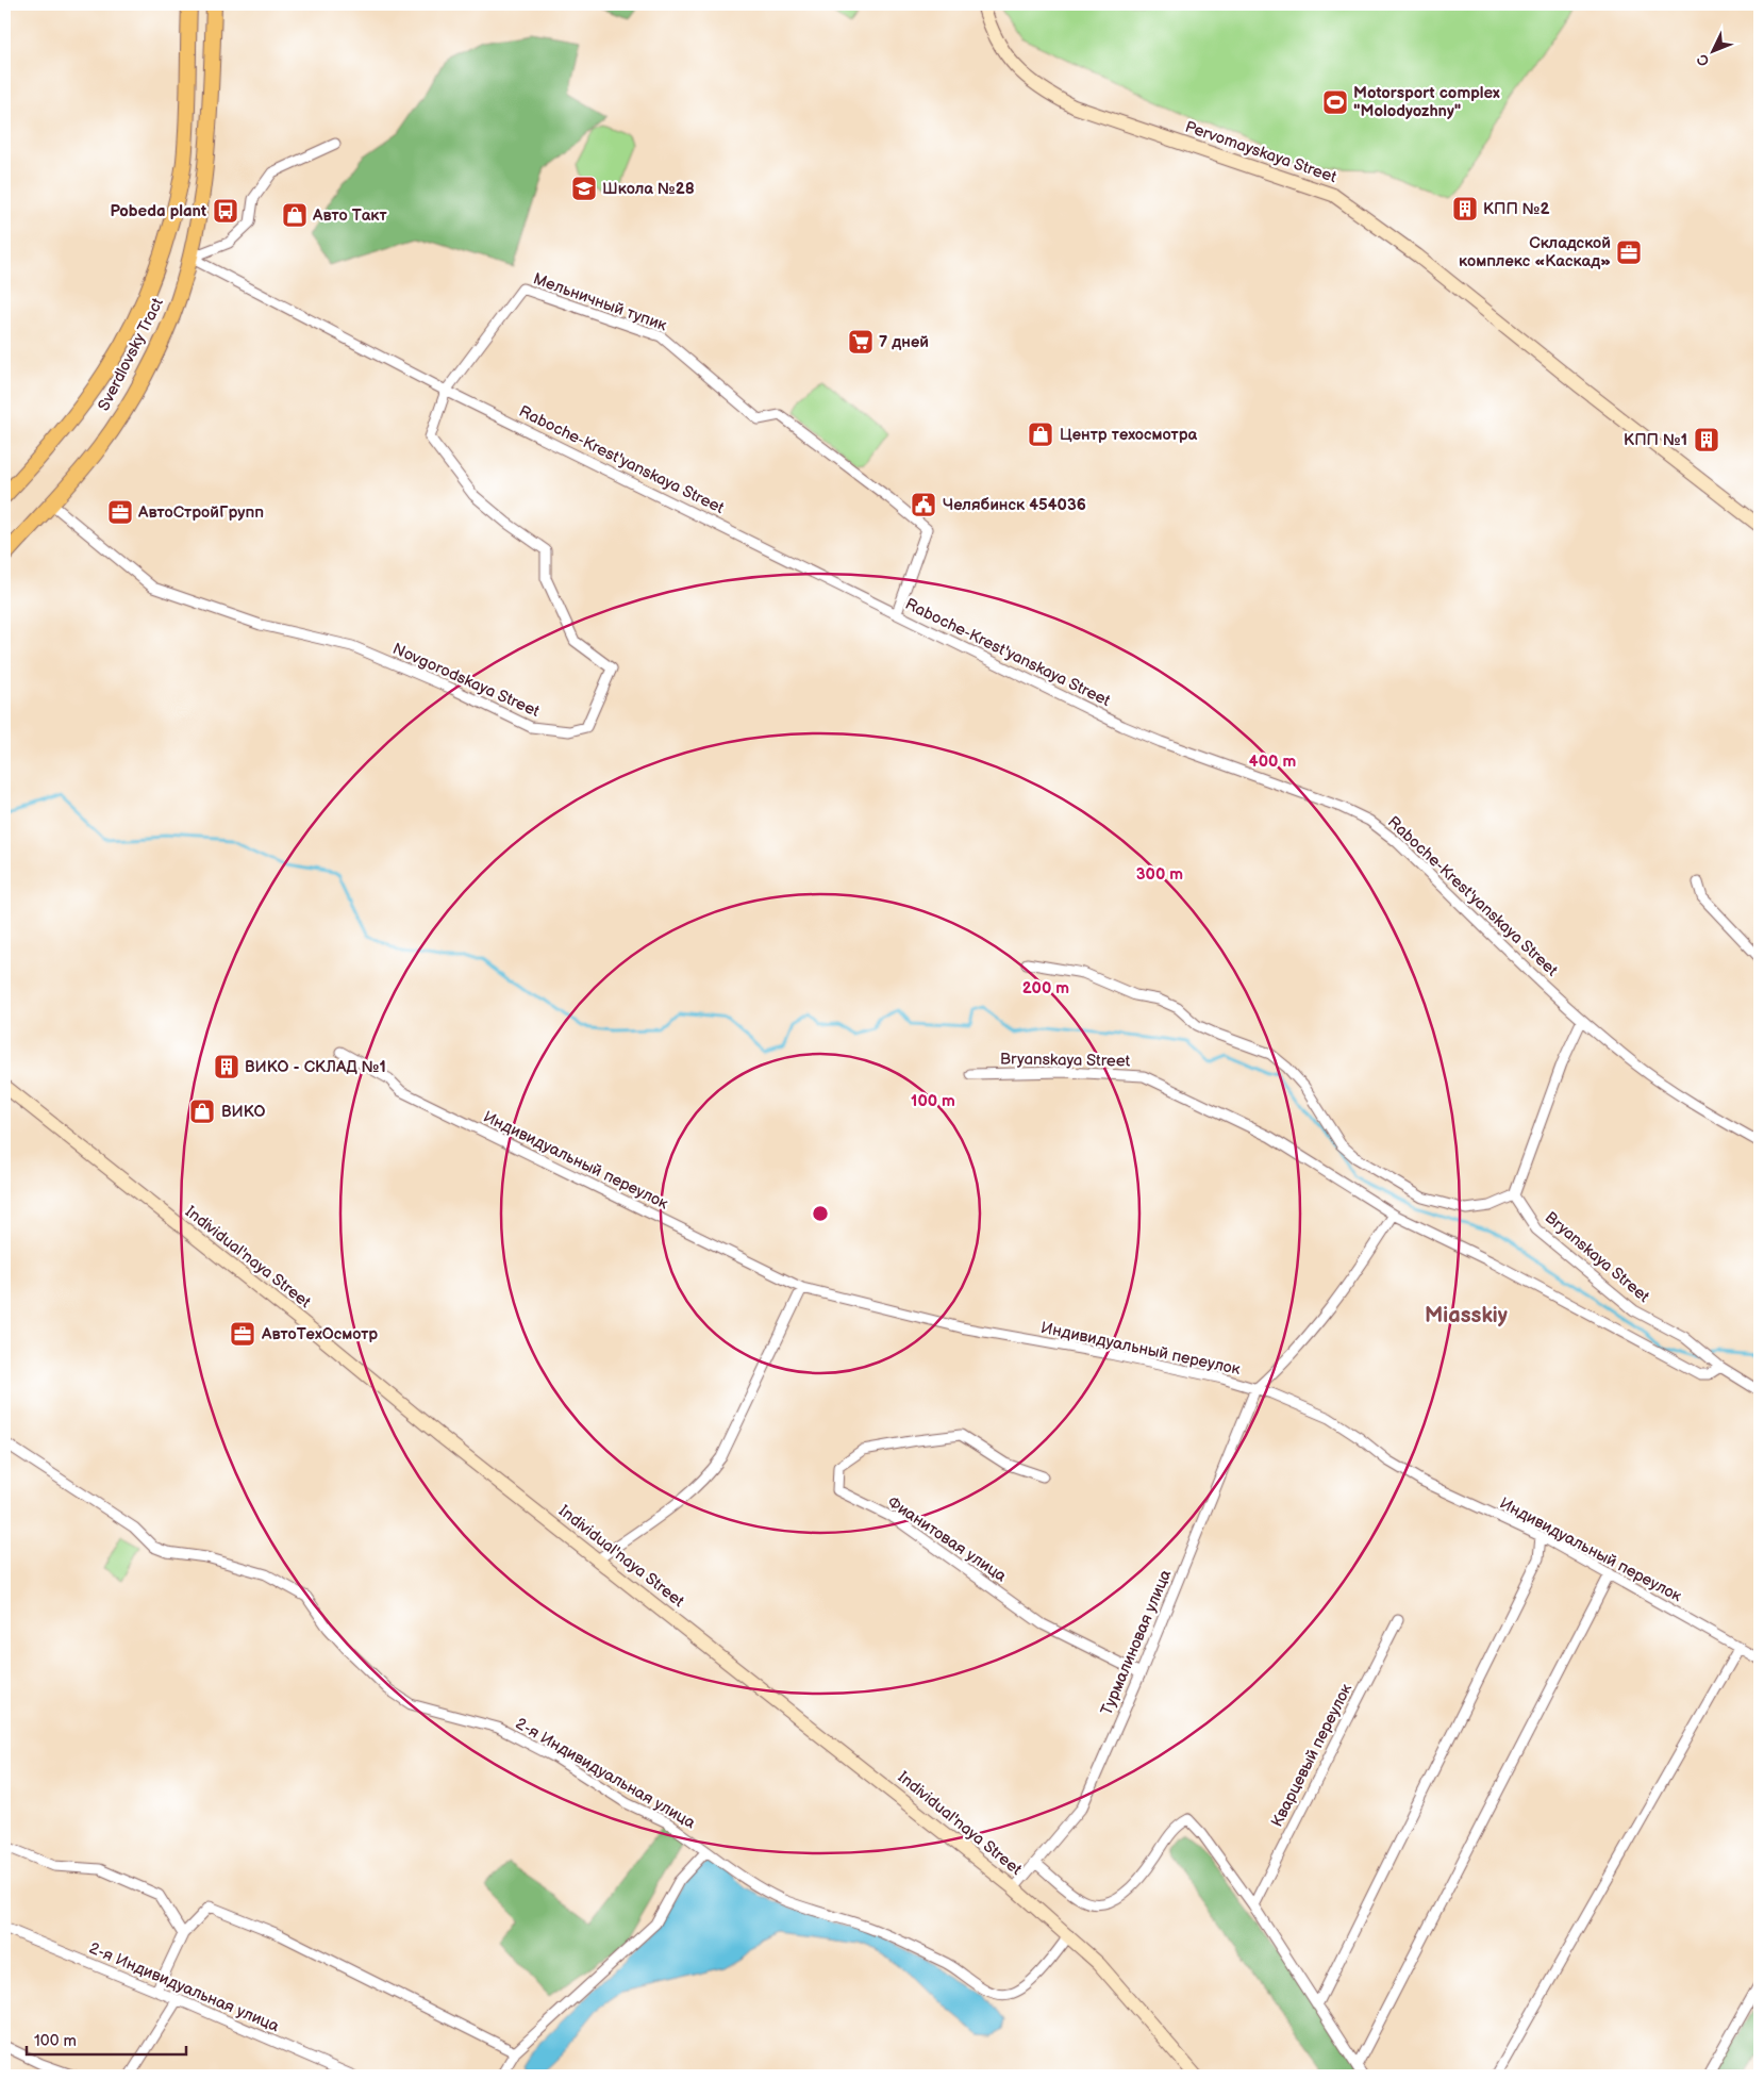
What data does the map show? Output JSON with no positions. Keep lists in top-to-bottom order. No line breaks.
{"streets":{"main road":["Pervomayskaya Street","Sverdlovsky Tract","Individual'naya Street"],"street":["Мельничный тупик","Raboche-Krest'yanskaya Street","Novgorodskaya Street","Bryanskaya Street","Индивидуальный переулок","Фианитовая улица","Турмалиновая улица","Кварцевый переулок","2-я Индивидуальная улица"]},"crossings":[["Мельничный тупик","Raboche-Krest'yanskaya Street"],["Мельничный тупик","Novgorodskaya Street"],["Sverdlovsky Tract","Raboche-Krest'yanskaya Street"],["Sverdlovsky Tract","Novgorodskaya Street"],["Raboche-Krest'yanskaya Street","Novgorodskaya Street"],["Индивидуальный переулок","Турмалиновая улица"],["Individual'naya Street","Турмалиновая улица"],["Individual'naya Street","2-я Индивидуальная улица"],["Фианитовая улица","Турмалиновая улица"]],"districts":["Miasskiy"],"places":{"sports":["Motorsport complex \"Molodyozhny\""],"school or university":["Школа №28"],"building":["КПП №2","КПП №1","ВИКО - СКЛАД №1"],"bus stop":["Pobeda plant"],"shop":["Авто Такт","Центр техосмотра","ВИКО"],"office":["Складской комплекс «Каскад»","АвтоСтройГрупп","АвтоТехОсмотр"],"supermarket":["7 дней"],"public building":["Челябинск 454036"]},"scale_bar":"100 m","north":"bottom left","rings":["400 m","300 m","200 m","100 m"]}
